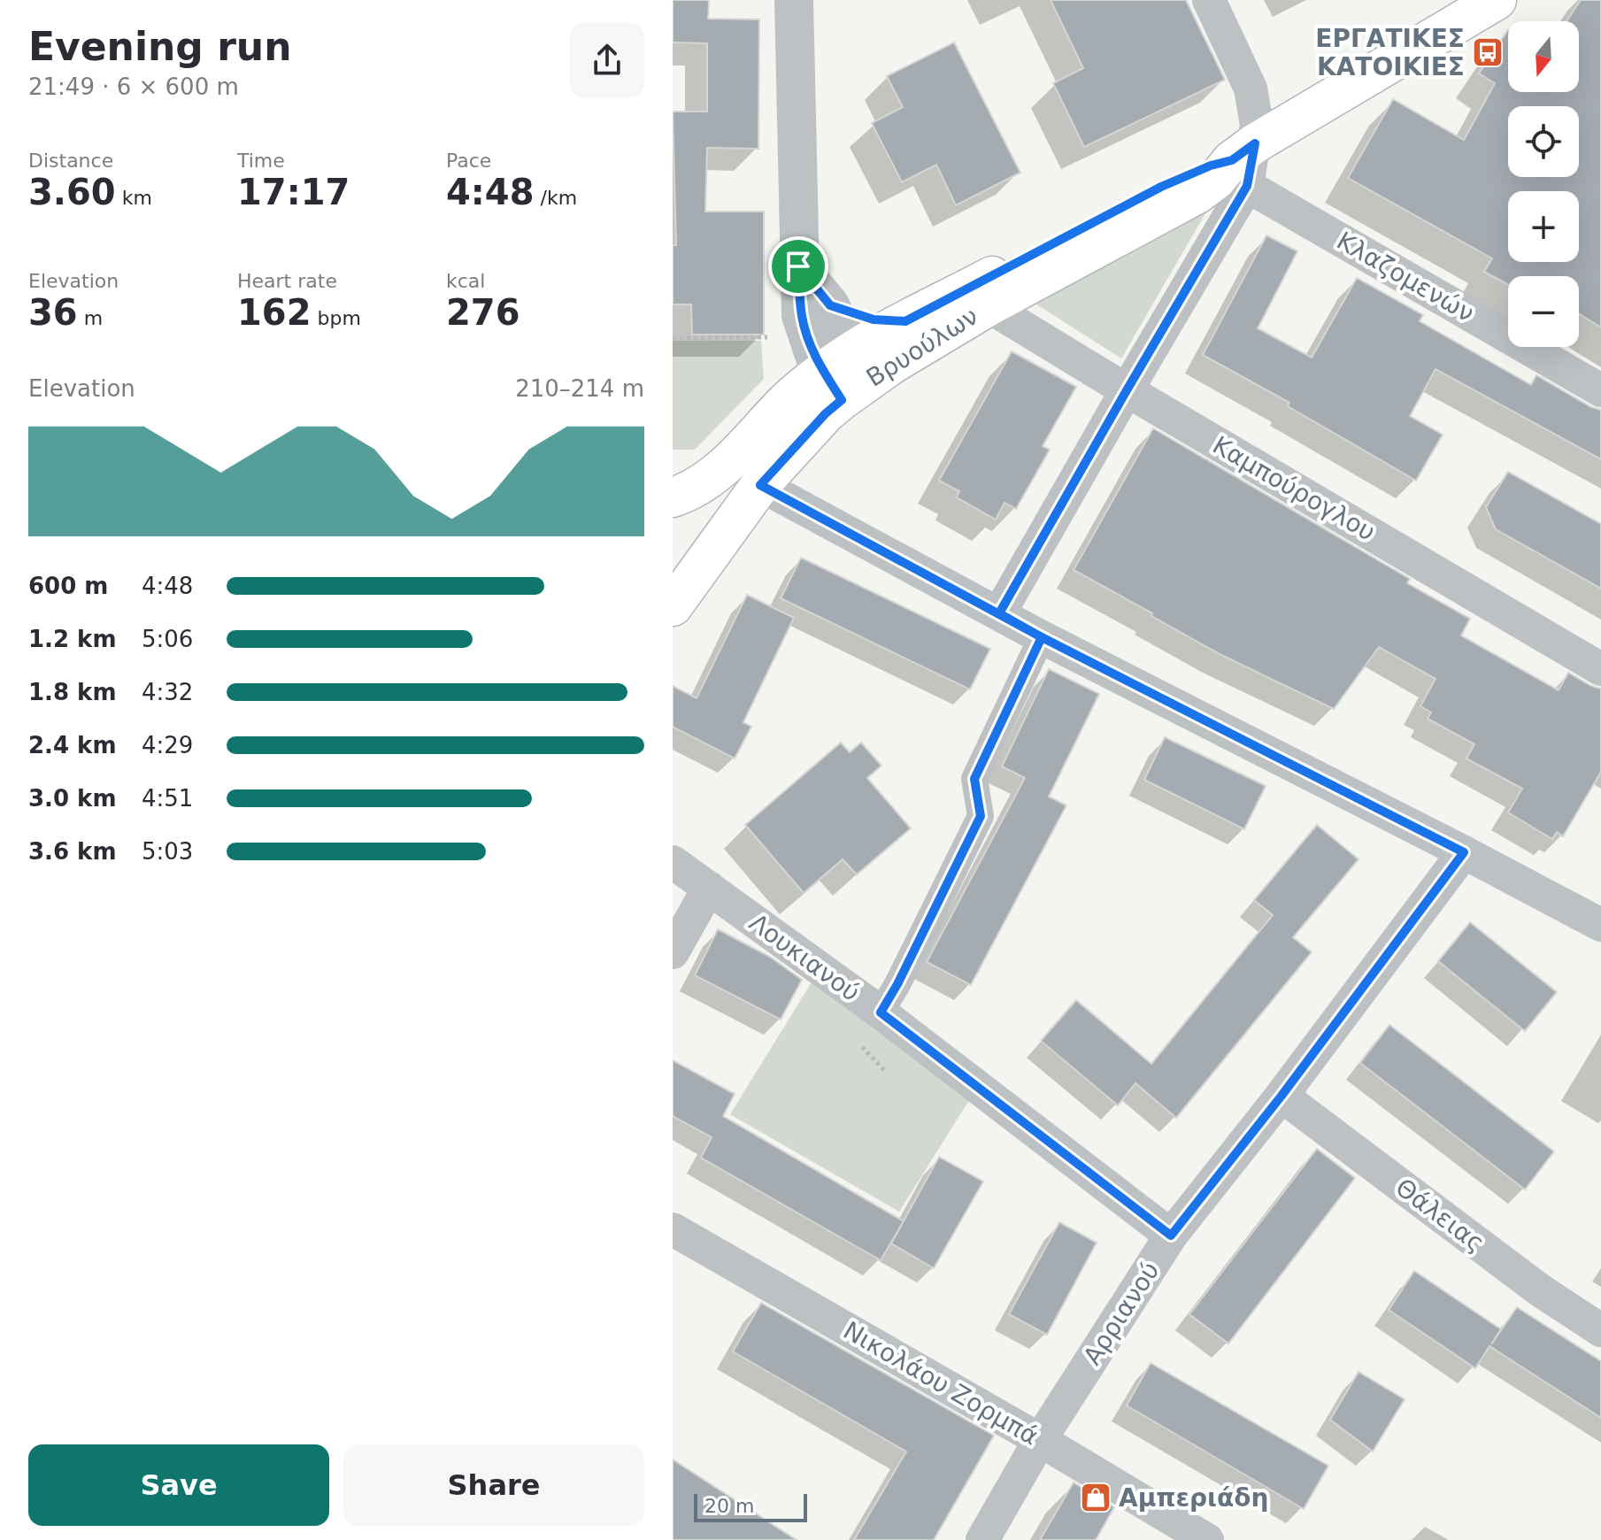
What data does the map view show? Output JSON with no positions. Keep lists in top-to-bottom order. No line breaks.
{"streets":{"main road":["Βρυούλων"],"street":["Κλαζομενών","Καμπούρογλου","Λουκιανού","Θάλειας","Αρριανού","Νικολάου Ζορμπά"]},"crossings":[["Κλαζομενών","Βρυούλων"],["Βρυούλων","Καμπούρογλου"],["Λουκιανού","Αρριανού"],["Θάλειας","Αρριανού"],["Αρριανού","Νικολάου Ζορμπά"]],"places":{"bus stop":["ΕΡΓΑΤΙΚΕΣ ΚΑΤΟΙΚΙΕΣ"],"shop":["Αμπεριάδη"]},"scale_bar":"20 m","north":"bottom","page":{"heading":["Evening run","21:49 · 6 × 600 m"],"map_buttons":["+","−"],"stats":[["Distance","3.60 km"],["Time","17:17"],["Pace","4:48 /km"],["Elevation","36 m"],["Heart rate","162 bpm"],["kcal","276"]],"chart":["Elevation","210–214 m"],"list":[{"name":"600 m","note":"4:48"},{"name":"1.2 km","note":"5:06"},{"name":"1.8 km","note":"4:32"},{"name":"2.4 km","note":"4:29"},{"name":"3.0 km","note":"4:51"},{"name":"3.6 km","note":"5:03"}],"buttons":["Save","Share"],"scale":"20 m"}}
